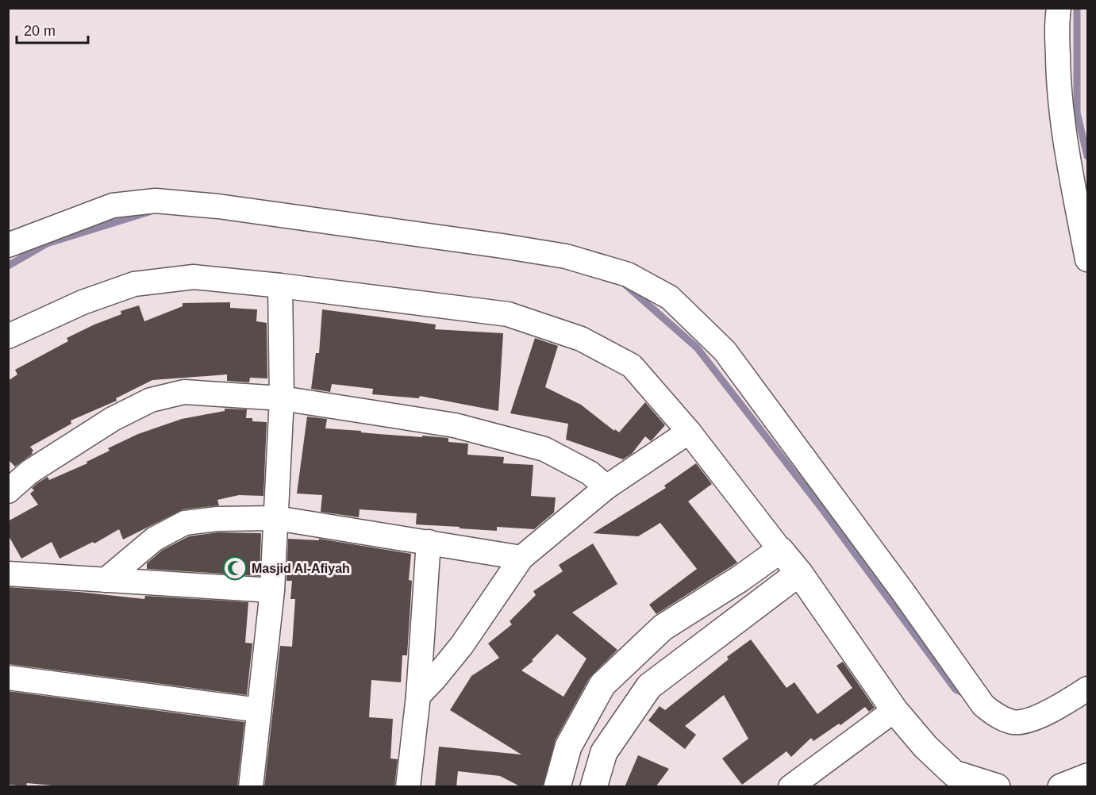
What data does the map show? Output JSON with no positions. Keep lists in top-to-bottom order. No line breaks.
{"places":{"mosque":["Masjid Al-Afiyah"]},"scale_bar":"20 m"}
